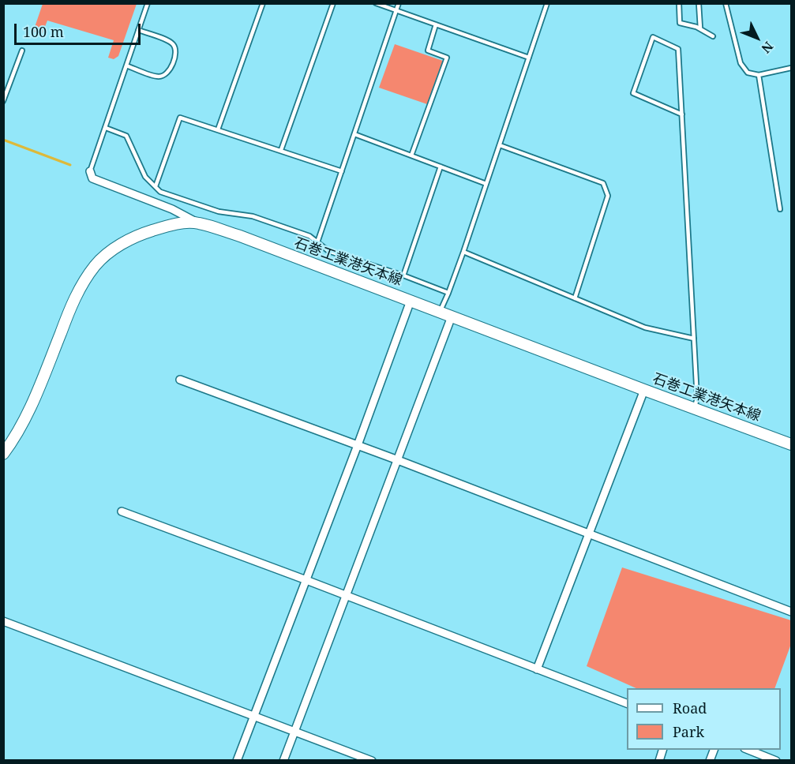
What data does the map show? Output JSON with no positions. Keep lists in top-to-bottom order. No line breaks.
{"streets":{"main road":["石巻工業港矢本線"]},"legend":["Road","Park"],"scale_bar":"100 m","north":"bottom right"}
